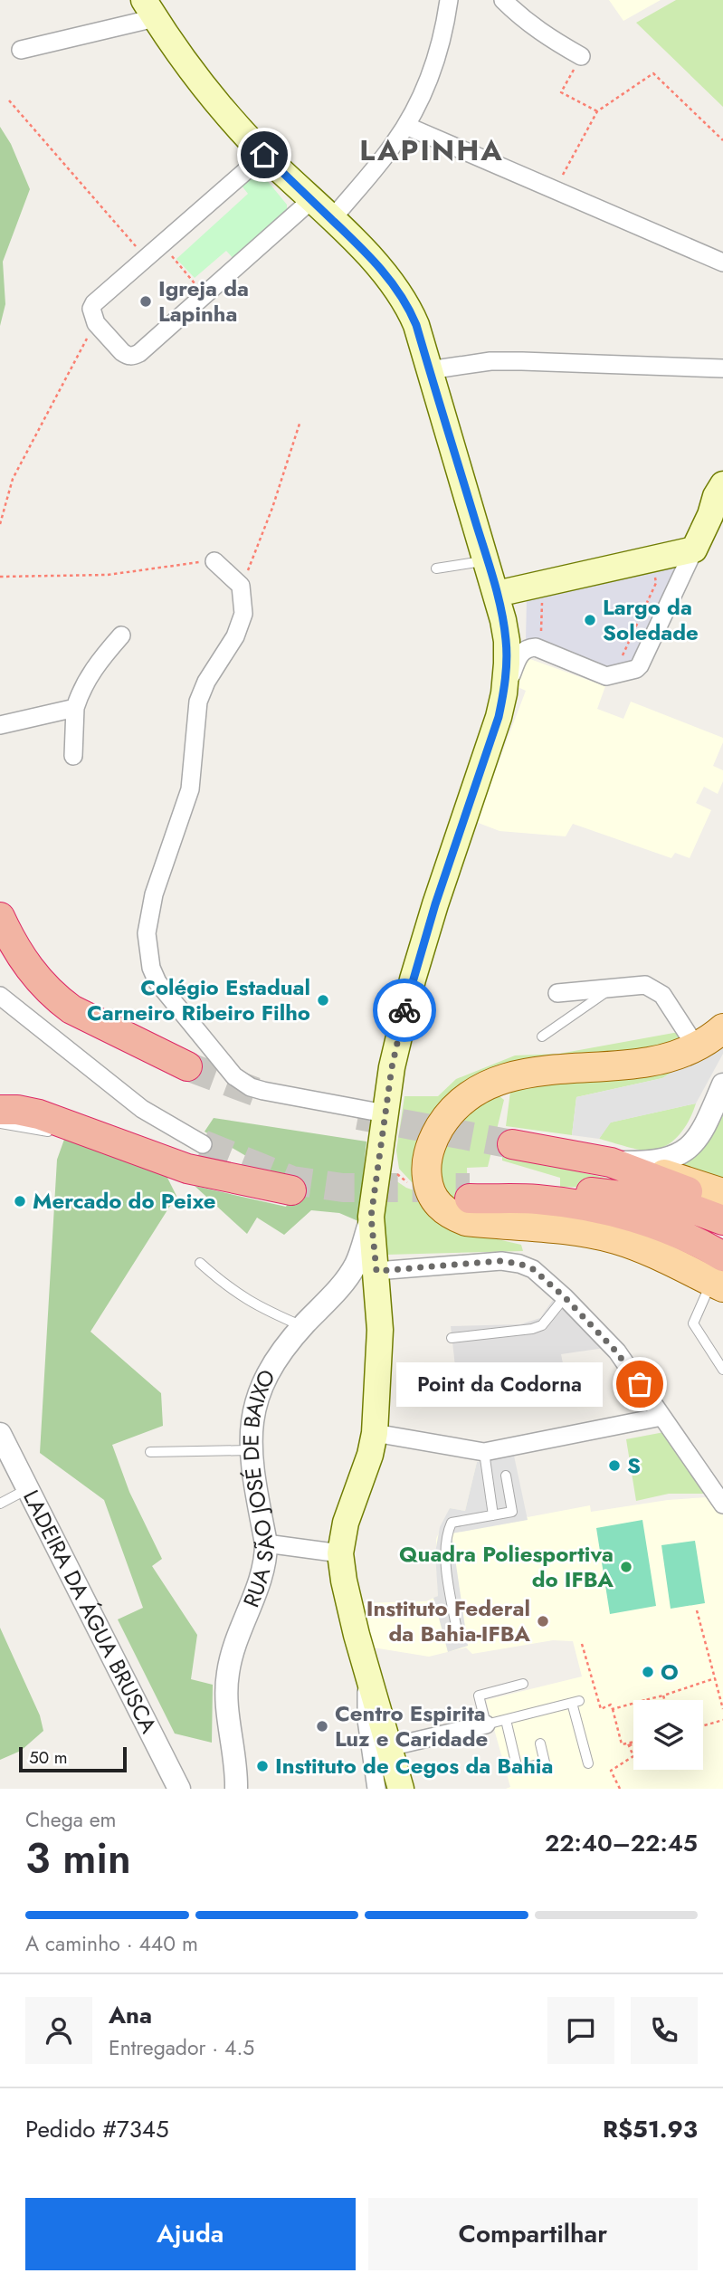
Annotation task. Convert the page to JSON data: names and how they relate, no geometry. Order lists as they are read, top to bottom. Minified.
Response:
{"streets":{"street":["RUA SÃO JOSÉ DE BAIXO","LADEIRA DA ÁGUA BRUSCA"]},"districts":["LAPINHA"],"places":["Igreja da Lapinha","Largo da Soledade","Colégio Estadual Carneiro Ribeiro Filho","Mercado do Peixe","Point da Codorna","S","Quadra Poliesportiva do IFBA","Instituto Federal da Bahia-IFBA","O","Centro Espirita Luz e Caridade","Instituto de Cegos da Bahia"],"scale_bar":"50 m","page":{"bubble":"Point da Codorna","scale":"50 m","heading":["3 min","Chega em","22:40–22:45"],"panel":["Ana","Entregador · 4.5","Pedido #7345","R$51.93"],"bar":"A caminho · 440 m","buttons":["Ajuda","Compartilhar"]}}
